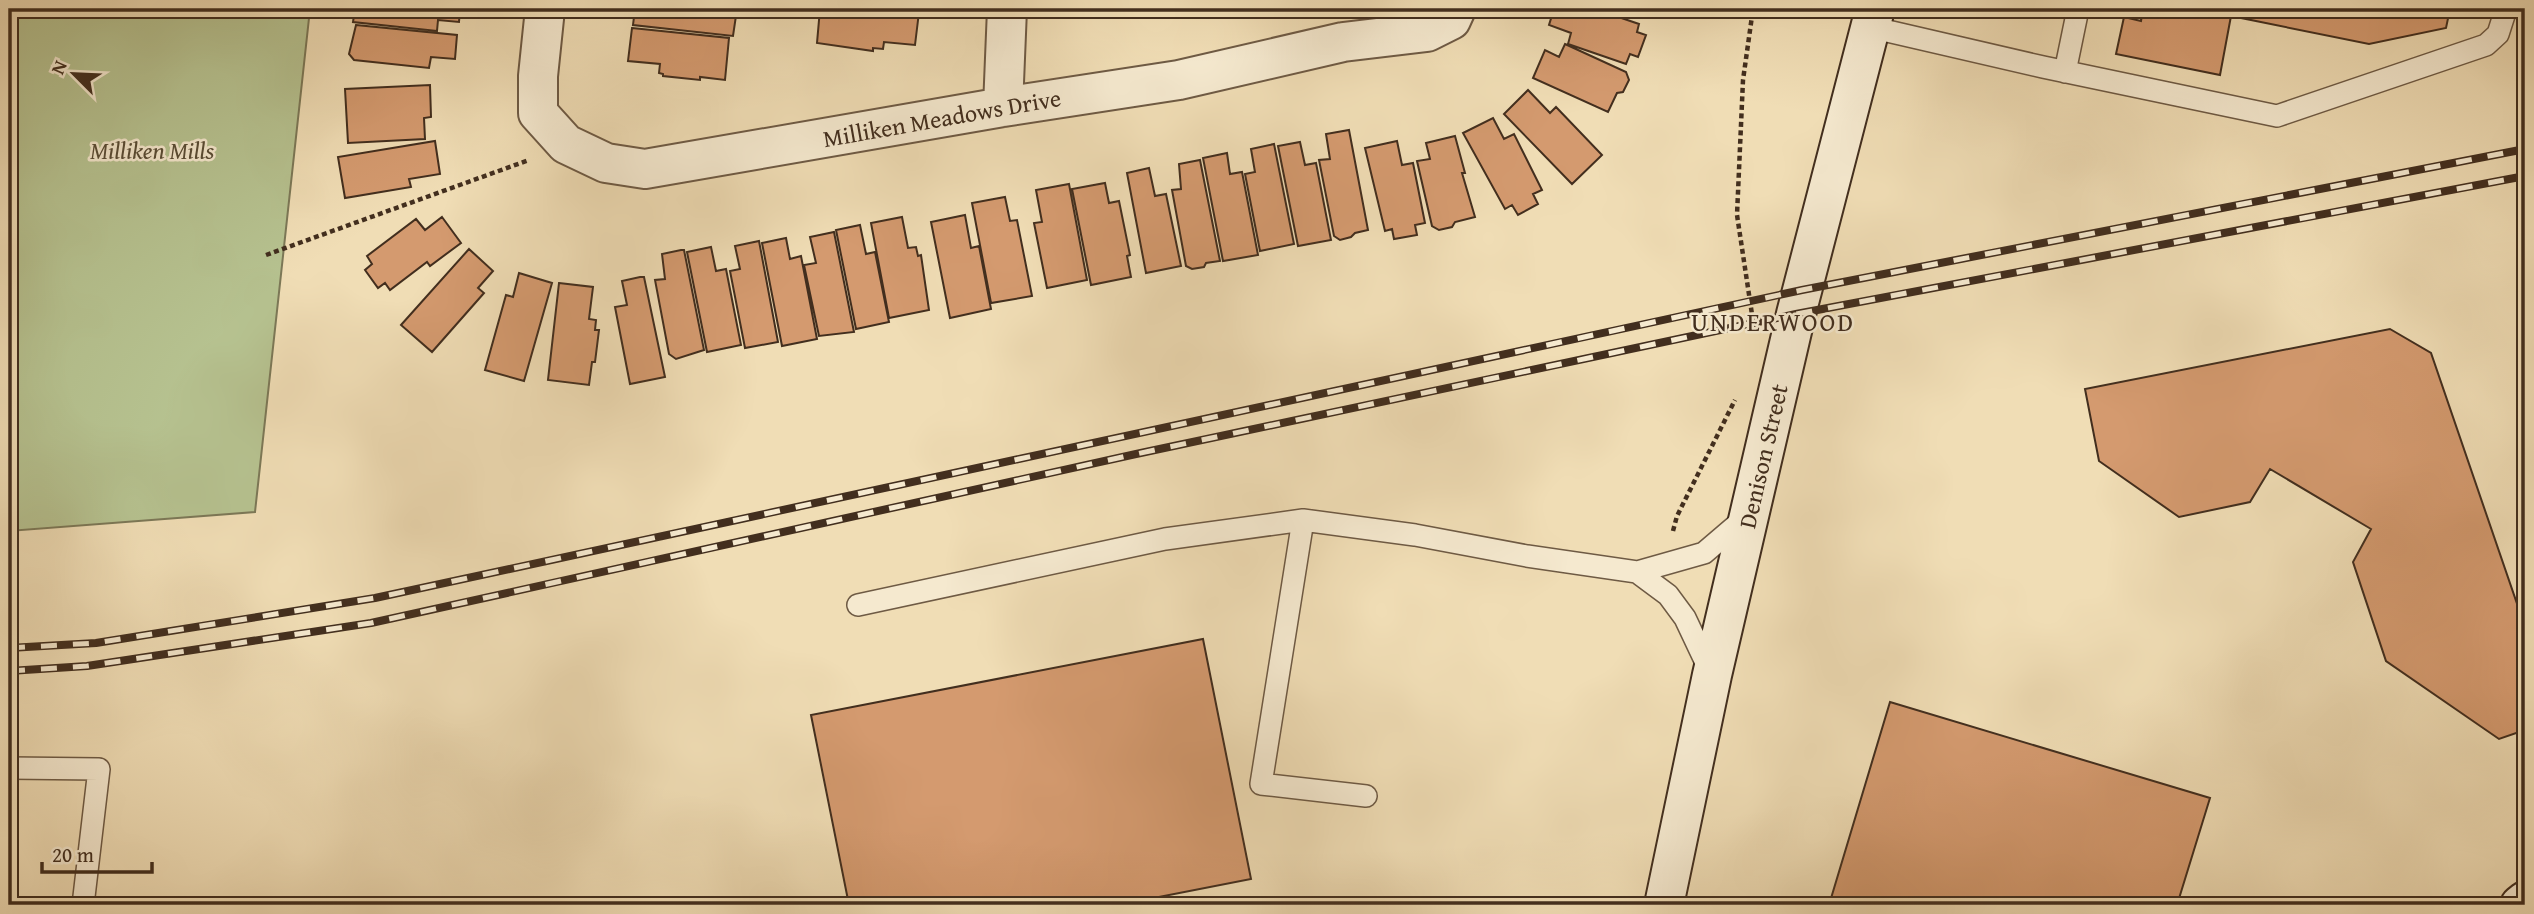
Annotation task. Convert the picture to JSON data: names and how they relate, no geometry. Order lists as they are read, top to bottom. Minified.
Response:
{"streets":{"street":["Milliken Meadows Drive","Denison Street"]},"districts":["UNDERWOOD"],"parks":["Milliken Mills"],"scale_bar":"20 m","north":"top left"}
